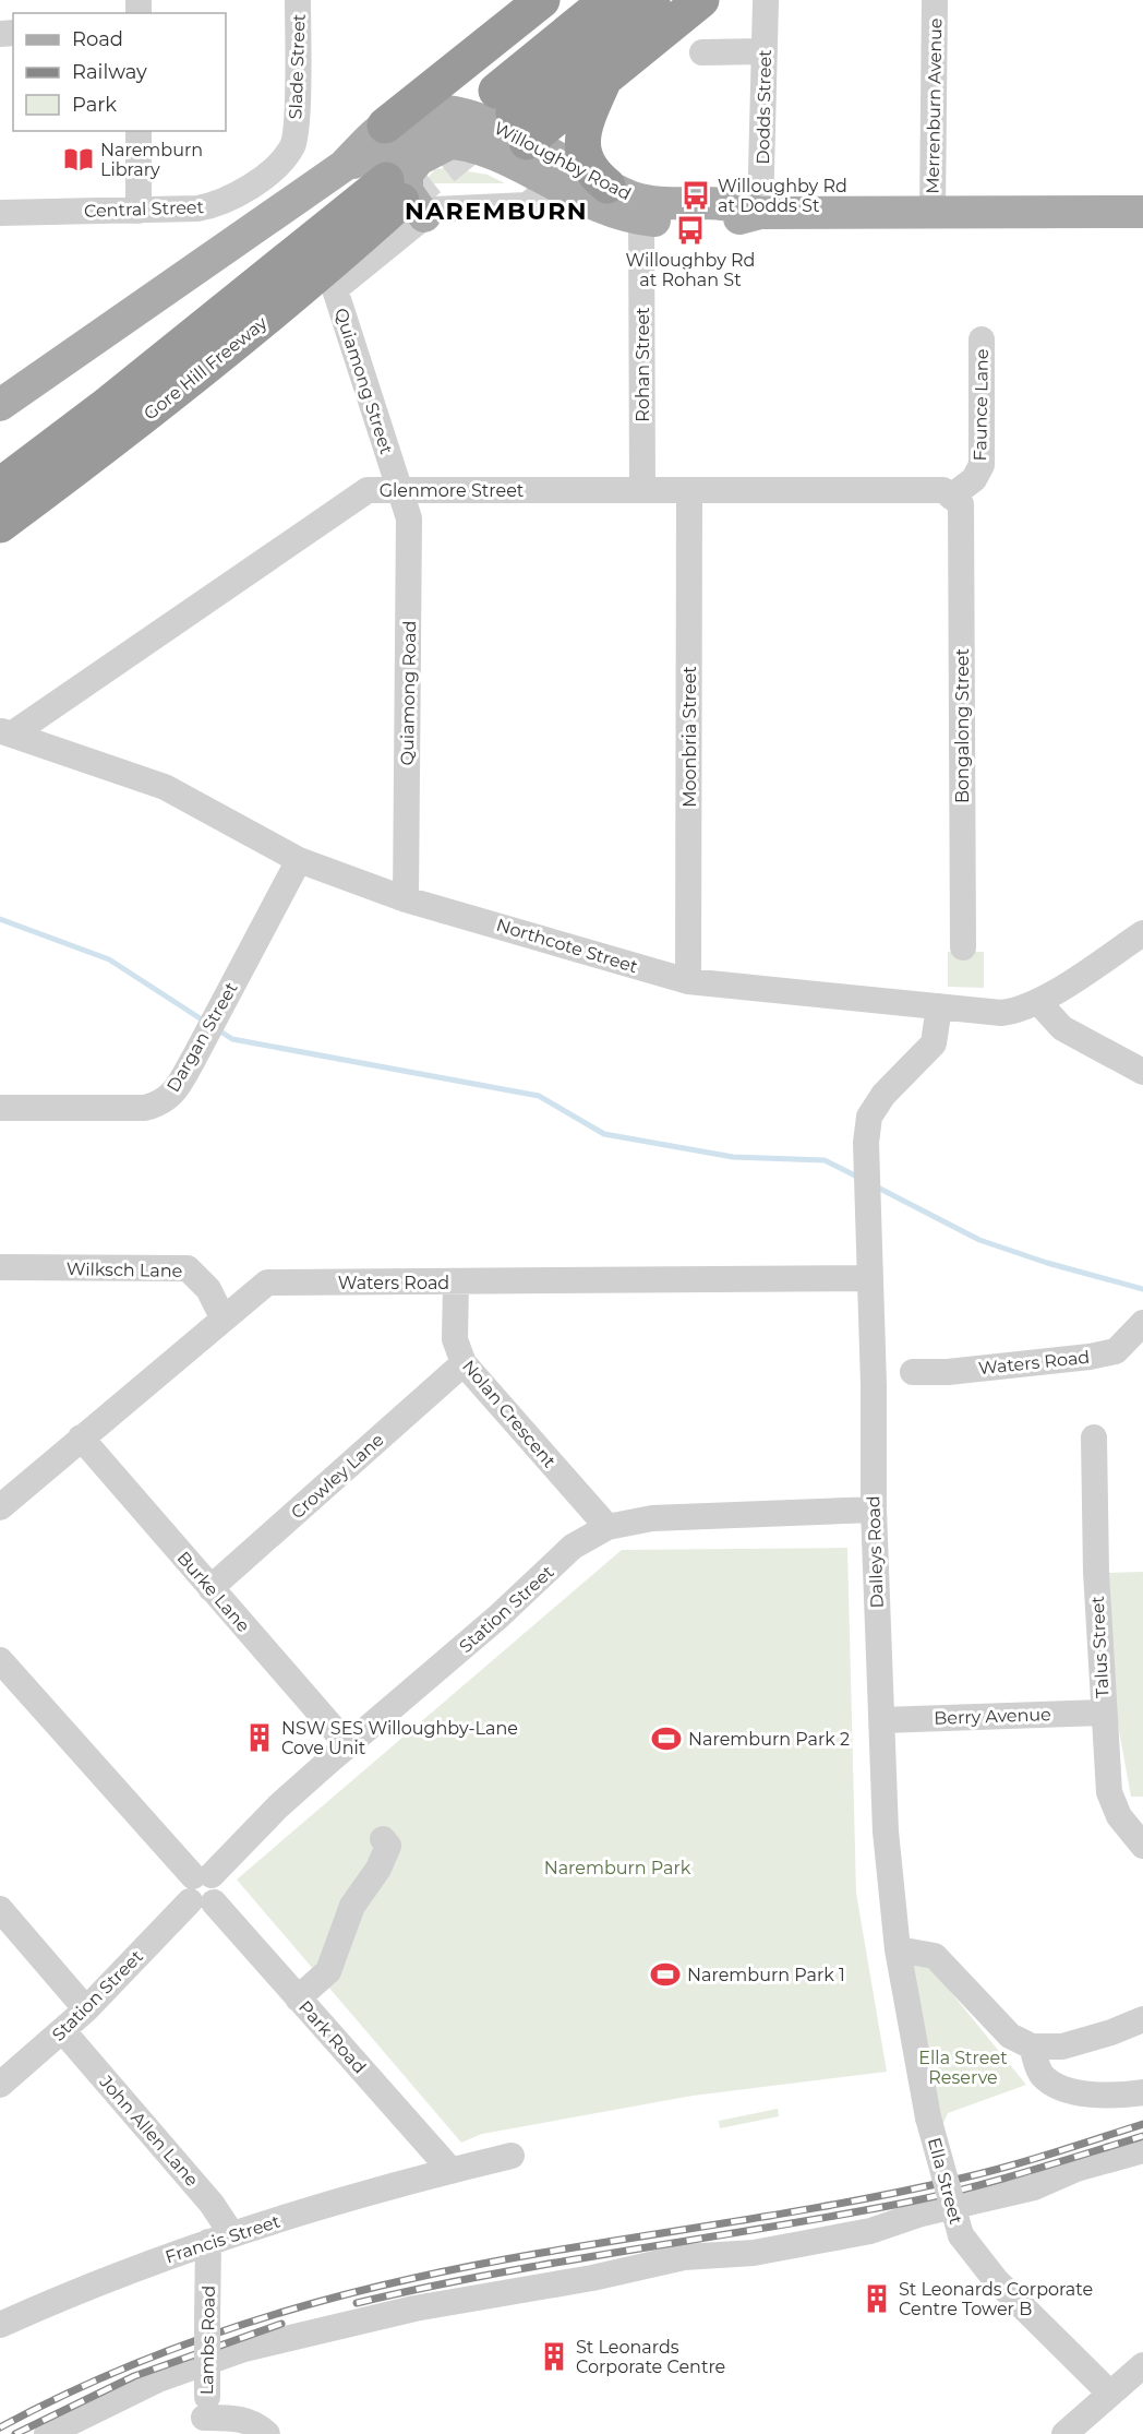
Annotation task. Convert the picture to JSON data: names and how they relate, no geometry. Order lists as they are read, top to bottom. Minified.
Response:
{"streets":{"highway":["Gore Hill Freeway"],"main road":["Willoughby Road"],"street":["Slade Street","Merrenburn Avenue","Dodds Street","Central Street","Rohan Street","Quiamong Street","Faunce Lane","Glenmore Street","Quiamong Road","Bongalong Street","Moonbria Street","Northcote Street","Dargan Street","Wilksch Lane","Waters Road","Nolan Crescent","Crowley Lane","Dalleys Road","Burke Lane","Station Street","Talus Street","Berry Avenue","Park Road","John Allen Lane","Ella Street","Francis Street","Lambs Road"]},"crossings":[["Slade Street","Central Street"],["Merrenburn Avenue","Willoughby Road"],["Dodds Street","Willoughby Road"],["Willoughby Road","Rohan Street"],["Willoughby Road","Quiamong Street"],["Rohan Street","Glenmore Street"],["Gore Hill Freeway","Quiamong Street"],["Quiamong Street","Glenmore Street"],["Quiamong Street","Quiamong Road"],["Faunce Lane","Glenmore Street"],["Faunce Lane","Bongalong Street"],["Glenmore Street","Quiamong Road"],["Glenmore Street","Bongalong Street"],["Glenmore Street","Moonbria Street"],["Glenmore Street","Northcote Street"],["Quiamong Road","Northcote Street"],["Moonbria Street","Northcote Street"],["Northcote Street","Dargan Street"],["Northcote Street","Dalleys Road"],["Wilksch Lane","Waters Road"],["Waters Road","Nolan Crescent"],["Waters Road","Dalleys Road"],["Waters Road","Burke Lane"],["Nolan Crescent","Crowley Lane"],["Nolan Crescent","Station Street"],["Crowley Lane","Burke Lane"],["Dalleys Road","Station Street"],["Dalleys Road","Berry Avenue"],["Dalleys Road","Ella Street"],["Burke Lane","Station Street"],["Station Street","Park Road"],["Station Street","John Allen Lane"],["Talus Street","Berry Avenue"],["Park Road","Francis Street"],["John Allen Lane","Francis Street"],["John Allen Lane","Lambs Road"],["Francis Street","Lambs Road"]],"districts":["NAREMBURN"],"parks":["Naremburn Park","Ella Street Reserve"],"places":{"library":["Naremburn Library"],"bus stop":["Willoughby Rd at Dodds St","Willoughby Rd at Rohan St"],"building":["NSW SES Willoughby-Lane Cove Unit","St Leonards Corporate Centre Tower B","St Leonards Corporate Centre"],"sports":["Naremburn Park 2","Naremburn Park 1"]},"legend":["Road","Railway","Park"]}
